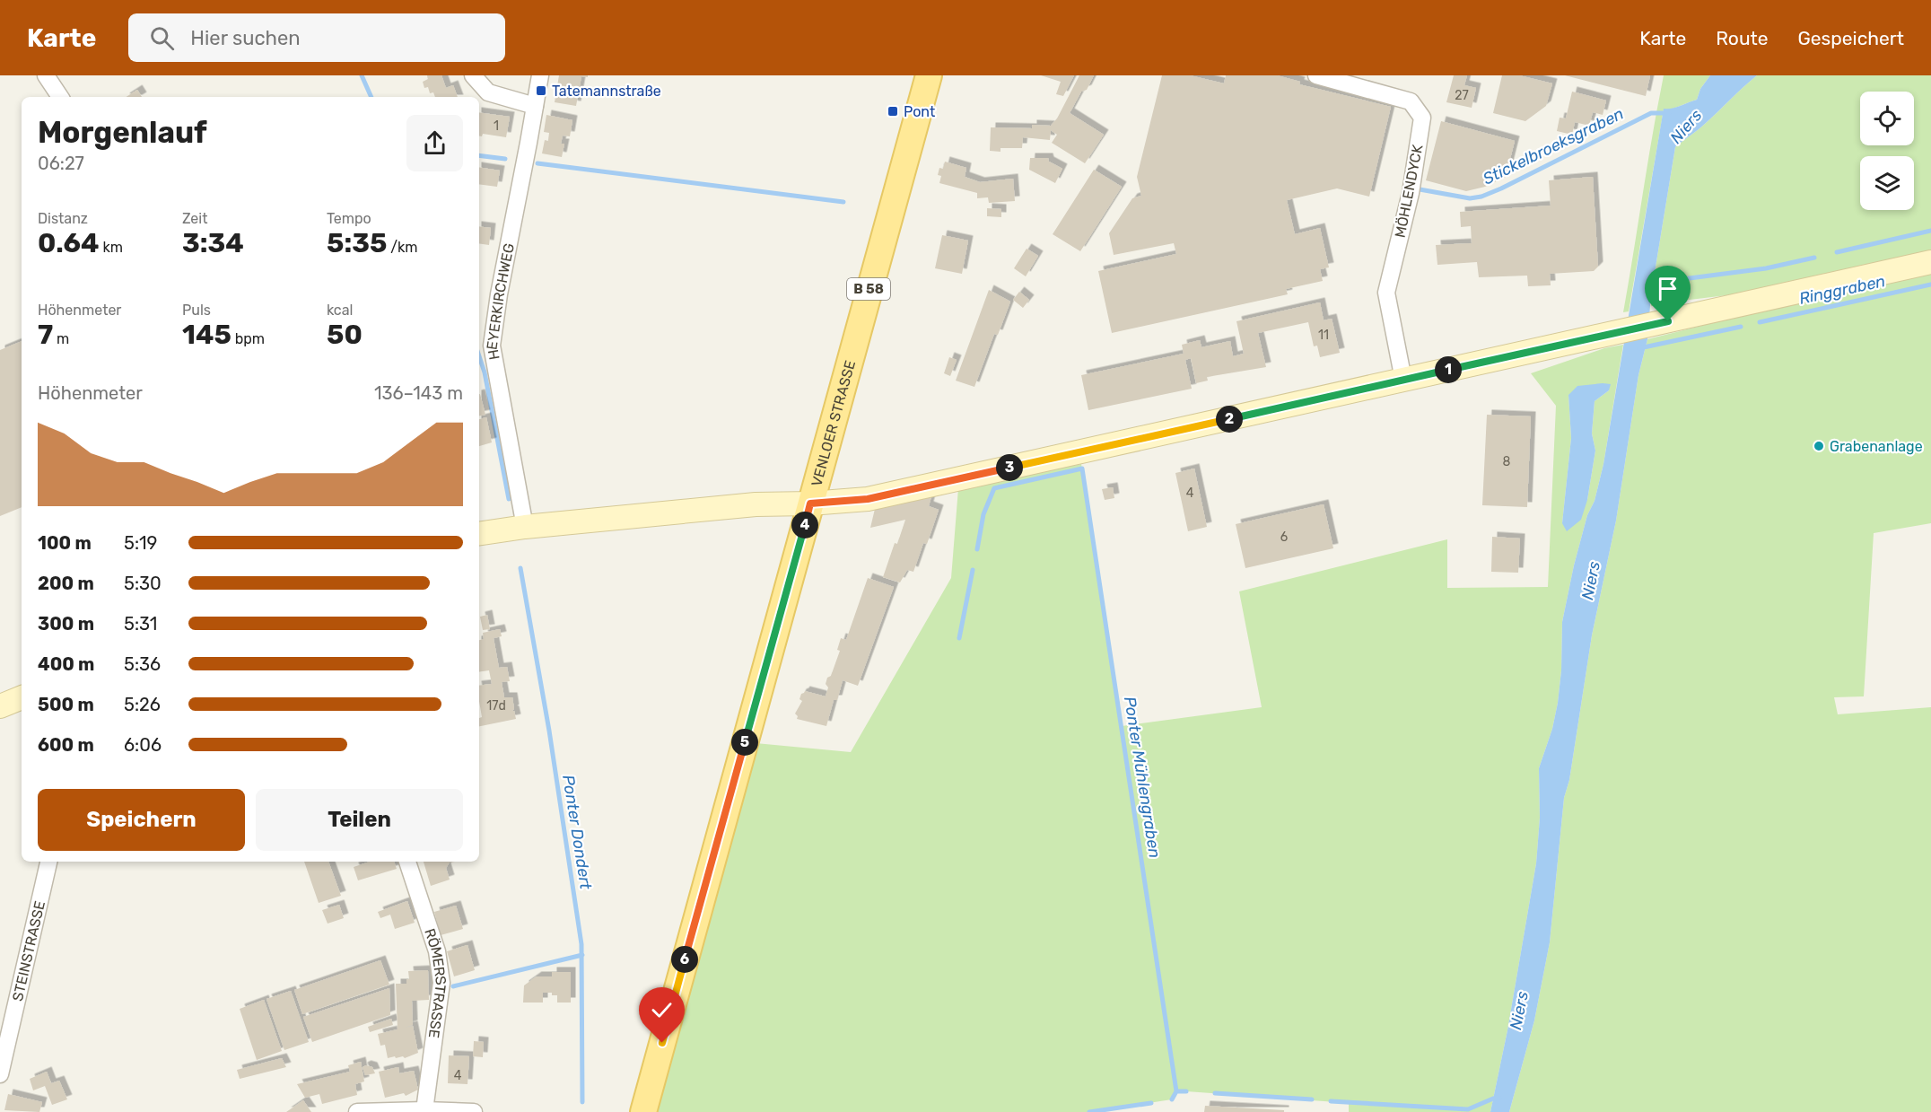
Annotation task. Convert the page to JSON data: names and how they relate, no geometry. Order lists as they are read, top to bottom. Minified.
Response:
{"streets":{"main road":["B 58","VENLOER STRASSE"],"street":["MÖHLENDYCK","HEYERKIRCHWEG","STEINSTRASSE","RÖMERSTRASSE"]},"water":["Niers","Stickelbroeksgraben","Ringgraben","Ponter Mühlengraben","Ponter Dondert"],"places":{"transit":["Tatemannstraße","Pont"],"other":["Grabenanlage"]},"house_numbers":["27","1","11","8","4","6","17d","4"],"page":{"header":"Karte","search":"Hier suchen","nav":["Karte","Route","Gespeichert"],"heading":["Morgenlauf","06:27"],"stats":[["Distanz","0.64 km"],["Zeit","3:34"],["Tempo","5:35 /km"],["Höhenmeter","7 m"],["Puls","145 bpm"],["kcal","50"]],"pins":["1","2","3","4","5","6"],"chart":["Höhenmeter","136–143 m"],"list":[{"name":"100 m","note":"5:19"},{"name":"200 m","note":"5:30"},{"name":"300 m","note":"5:31"},{"name":"400 m","note":"5:36"},{"name":"500 m","note":"5:26"},{"name":"600 m","note":"6:06"}],"buttons":["Speichern","Teilen"]}}
